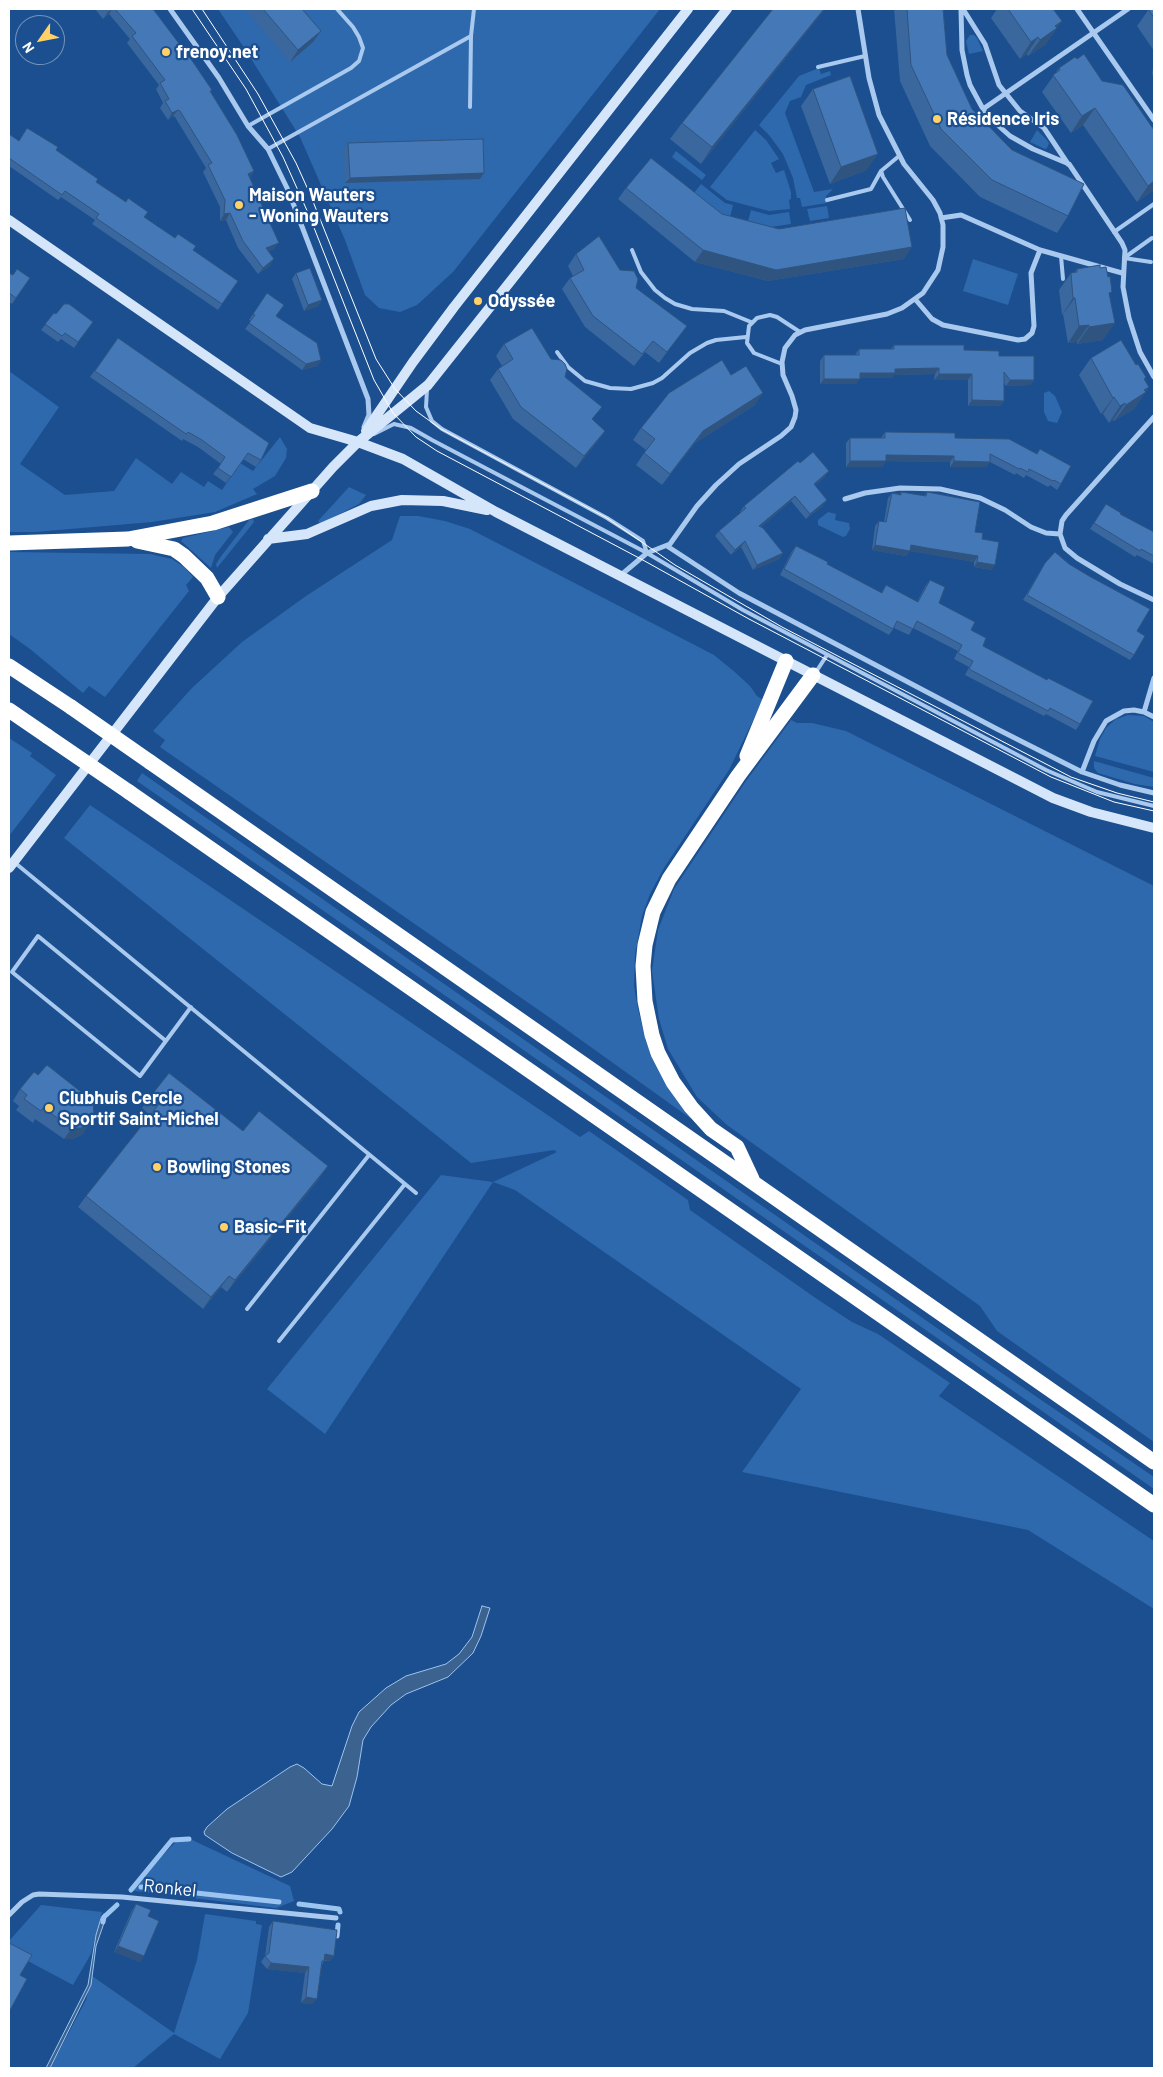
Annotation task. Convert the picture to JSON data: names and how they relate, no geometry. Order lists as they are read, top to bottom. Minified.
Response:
{"streets":{"street":["Ronkel"]},"places":["frenoy.net","Résidence Iris","Maison Wauters - Woning Wauters","Odyssée","Clubhuis Cercle Sportif Saint-Michel","Bowling Stones","Basic-Fit"],"north":"bottom left"}
